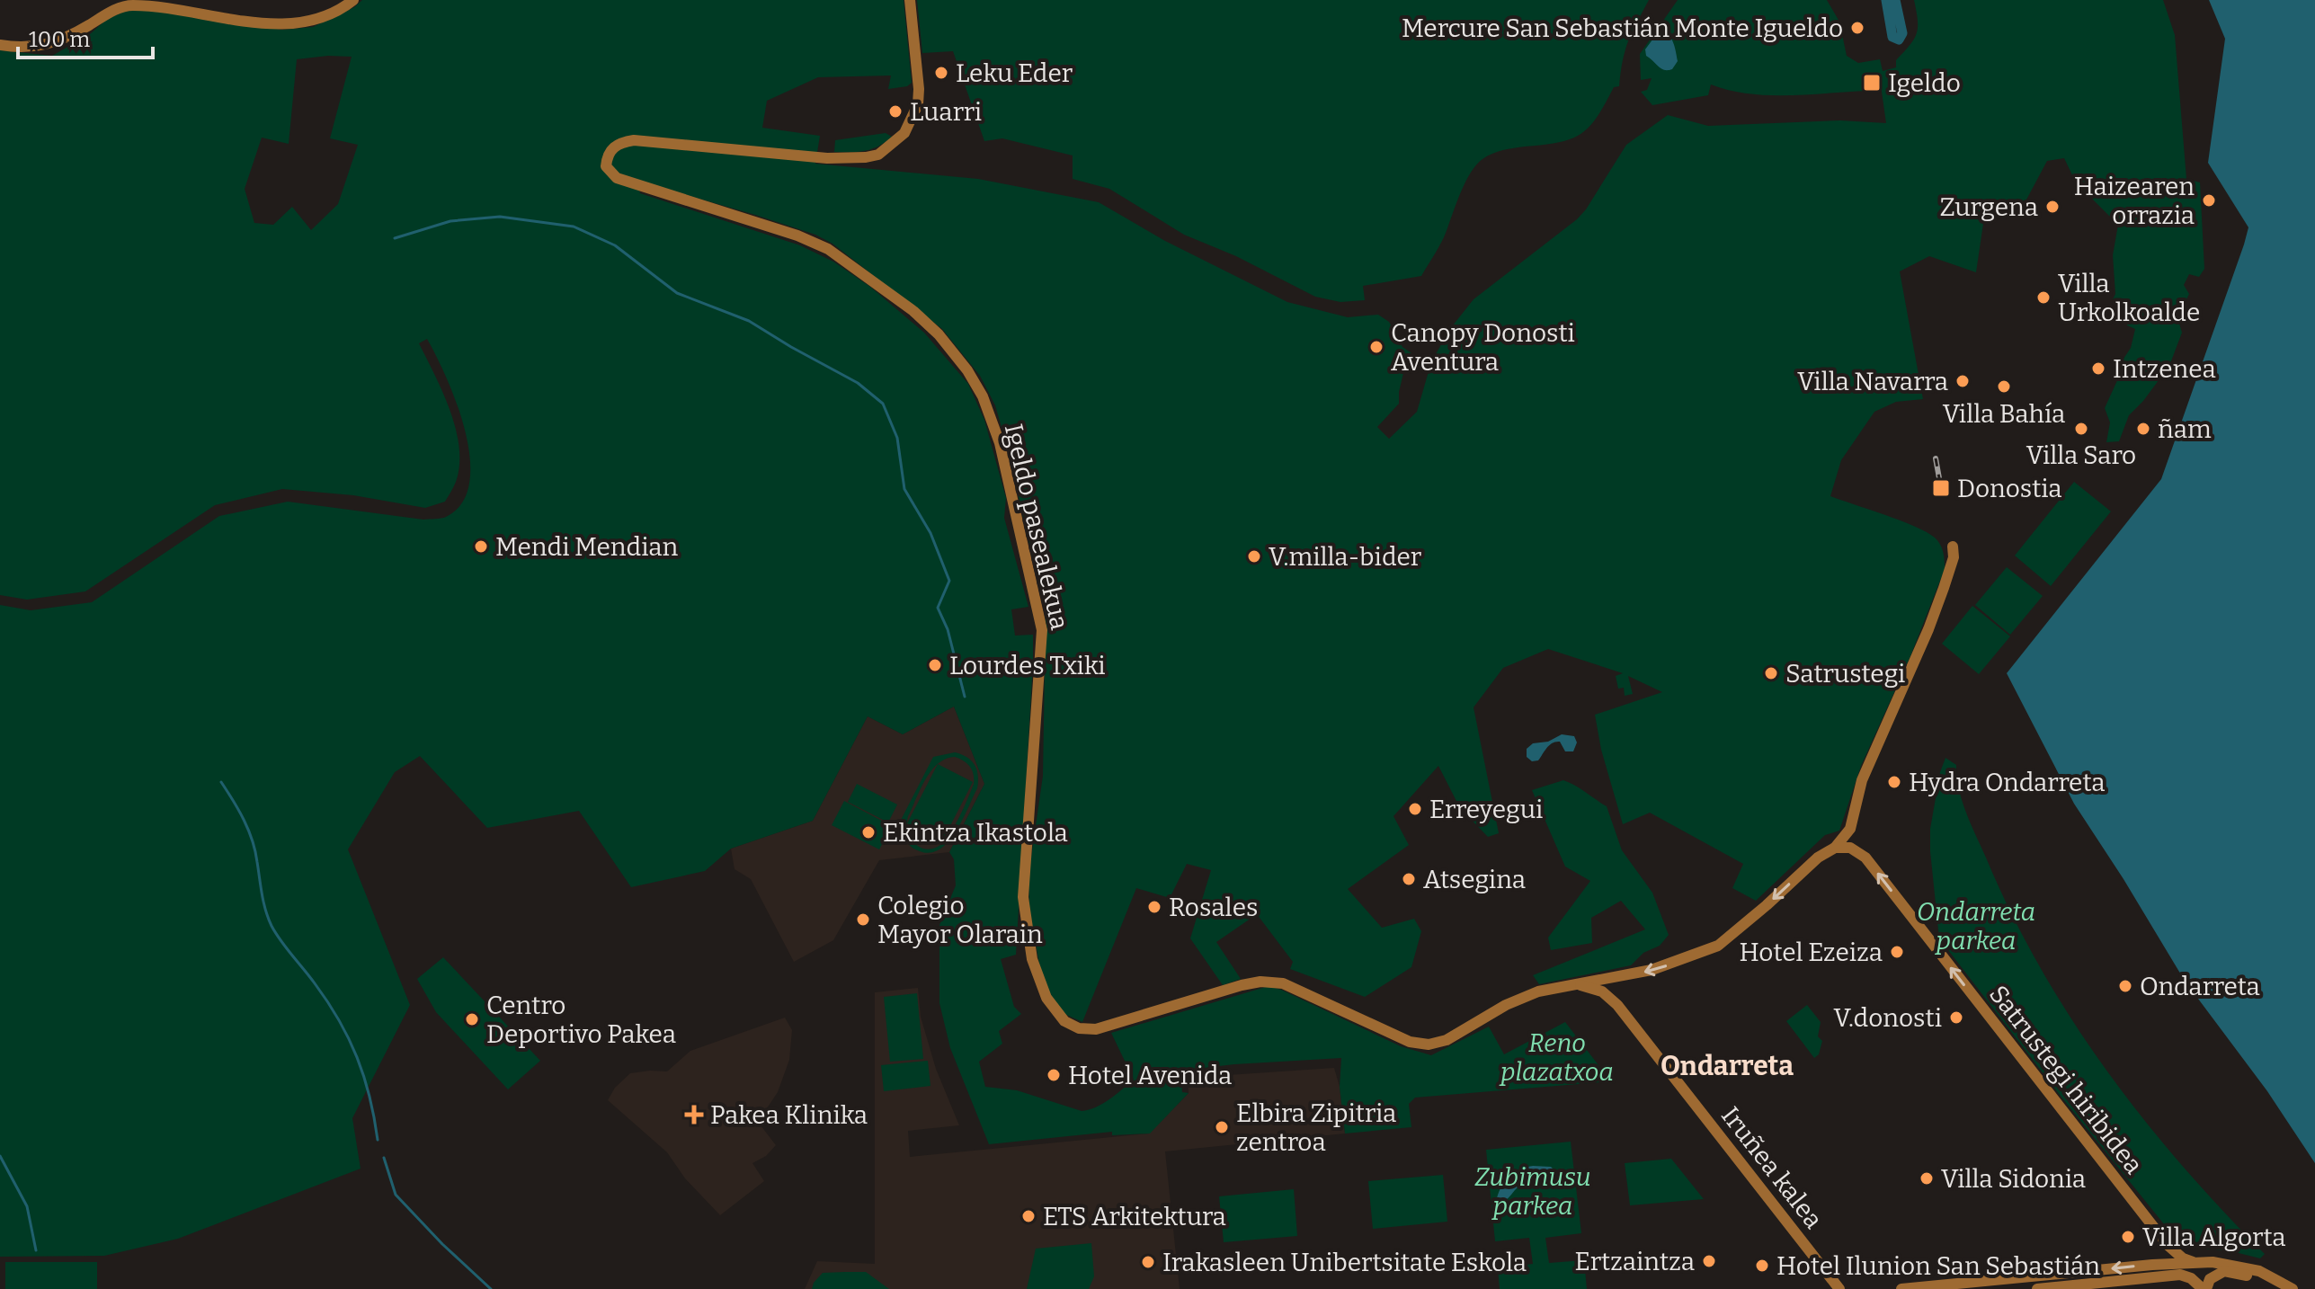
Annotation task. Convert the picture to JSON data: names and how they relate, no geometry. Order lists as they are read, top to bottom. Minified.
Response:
{"streets":{"street":["Igeldo pasealekua","Satrustegi hiribidea","Iruñea kalea"]},"crossings":[["Igeldo pasealekua","Iruñea kalea"]],"one_way":["Satrustegi hiribidea"],"districts":["Ondarreta"],"parks":["Ondarreta parkea","Reno plazatxoa","Zubimusu parkea"],"places":{"other":["Mercure San Sebastián Monte Igueldo","Leku Eder","Luarri","Haizearen orrazia","Zurgena","Villa Urkolkoalde","Canopy Donosti Aventura","Intzenea","Villa Navarra","Villa Bahía","Villa Saro","ñam","Mendi Mendian","V.milla-bider","Lourdes Txiki","Satrustegi","Hydra Ondarreta","Erreyegui","Ekintza Ikastola","Atsegina","Rosales","Colegio Mayor Olarain","Hotel Ezeiza","Ondarreta","V.donosti","Centro Deportivo Pakea","Hotel Avenida","Elbira Zipitria zentroa","Villa Sidonia","ETS Arkitektura","Villa Algorta","Ertzaintza","Irakasleen Unibertsitate Eskola","Hotel Ilunion San Sebastián"],"transit":["Igeldo","Donostia"],"health":["Pakea Klinika"]},"scale_bar":"100 m"}
